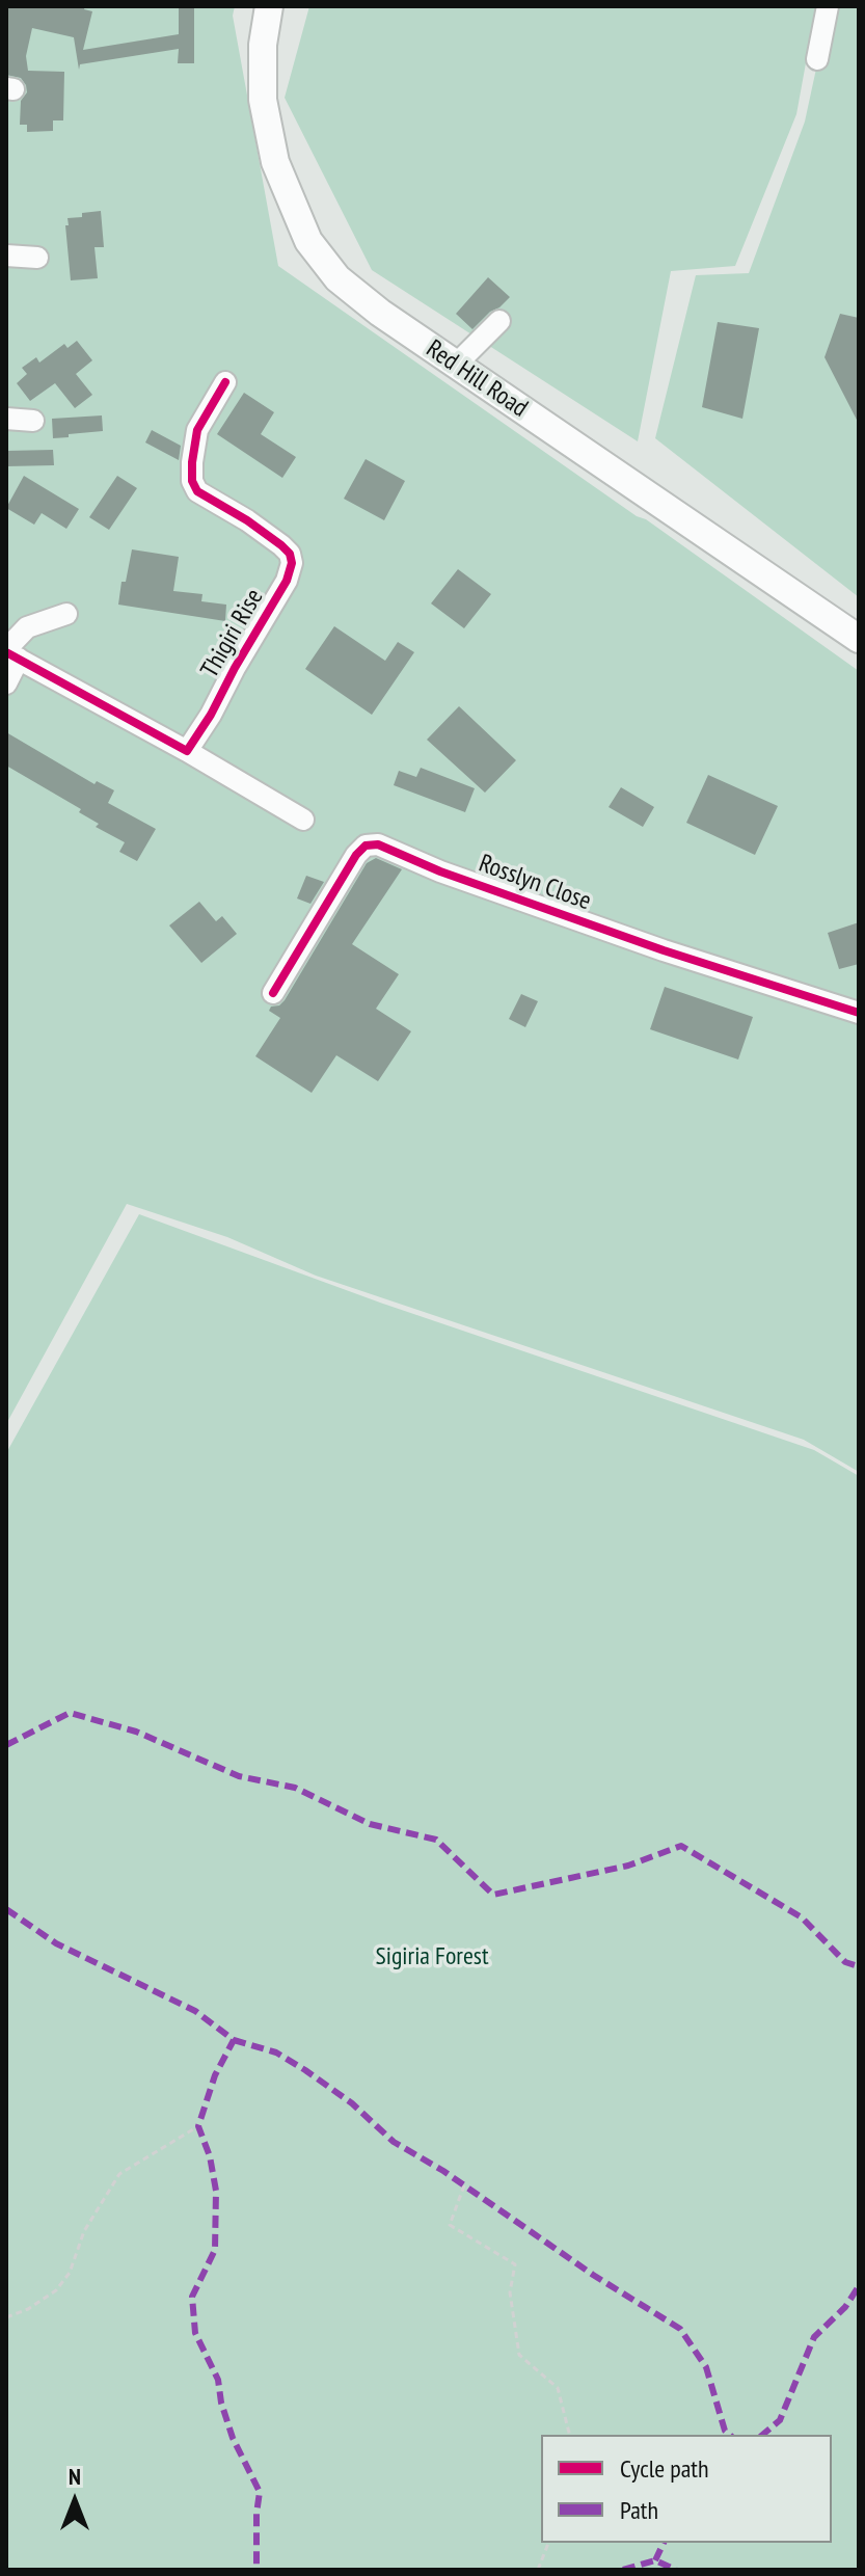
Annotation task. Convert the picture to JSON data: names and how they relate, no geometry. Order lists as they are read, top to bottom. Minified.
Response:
{"streets":{"main road":["Red Hill Road"],"street":["Thigiri Rise","Rosslyn Close"]},"parks":["Sigiria Forest"],"legend":["Cycle path","Path"],"north":"top"}
